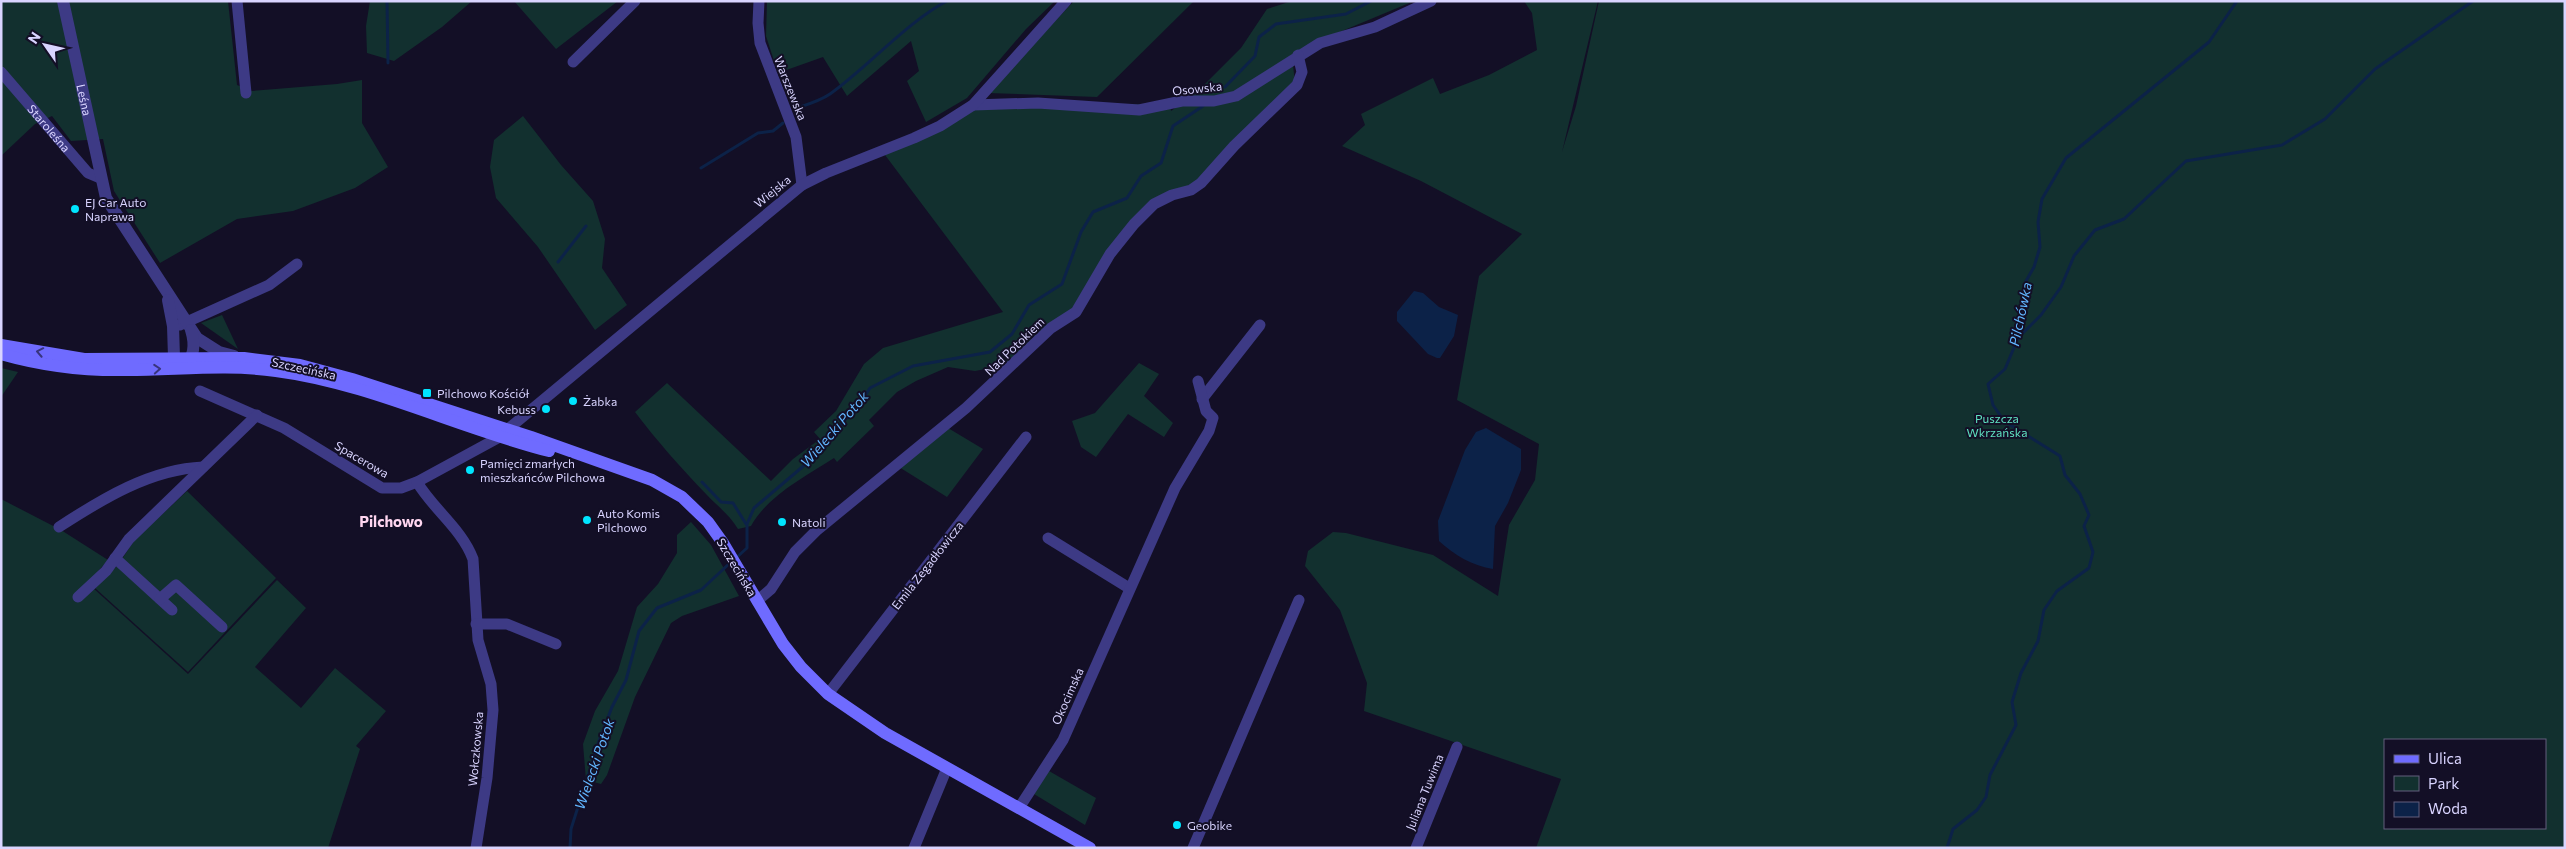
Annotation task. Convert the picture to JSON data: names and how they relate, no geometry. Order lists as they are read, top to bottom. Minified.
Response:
{"streets":{"main road":["Szczecińska"],"street":["Warszewska","Osowska","Leśna","Staroleśna","Wiejska","Nad Potokiem","Spacerowa","Emila Zegadłowicza","Okocimska","Wołczkowska","Juliana Tuwima"]},"crossings":[["Warszewska","Wiejska"],["Osowska","Wiejska"],["Osowska","Nad Potokiem"],["Leśna","Staroleśna"],["Wiejska","Szczecińska"],["Wiejska","Spacerowa"],["Nad Potokiem","Szczecińska"],["Szczecińska","Spacerowa"],["Szczecińska","Emila Zegadłowicza"],["Spacerowa","Wołczkowska"]],"districts":["Pilchowo"],"water":["Pilchówka","Wielecki Potok"],"parks":["Puszcza Wkrzańska"],"places":{"other":["EJ Car Auto Naprawa","Żabka","Kebuss","Pamięci zmarłych mieszkańców Pilchowa","Auto Komis Pilchowo","Natoli","Geobike"],"transit":["Pilchowo Kościół"]},"legend":["Ulica","Park","Woda"],"north":"top left"}
